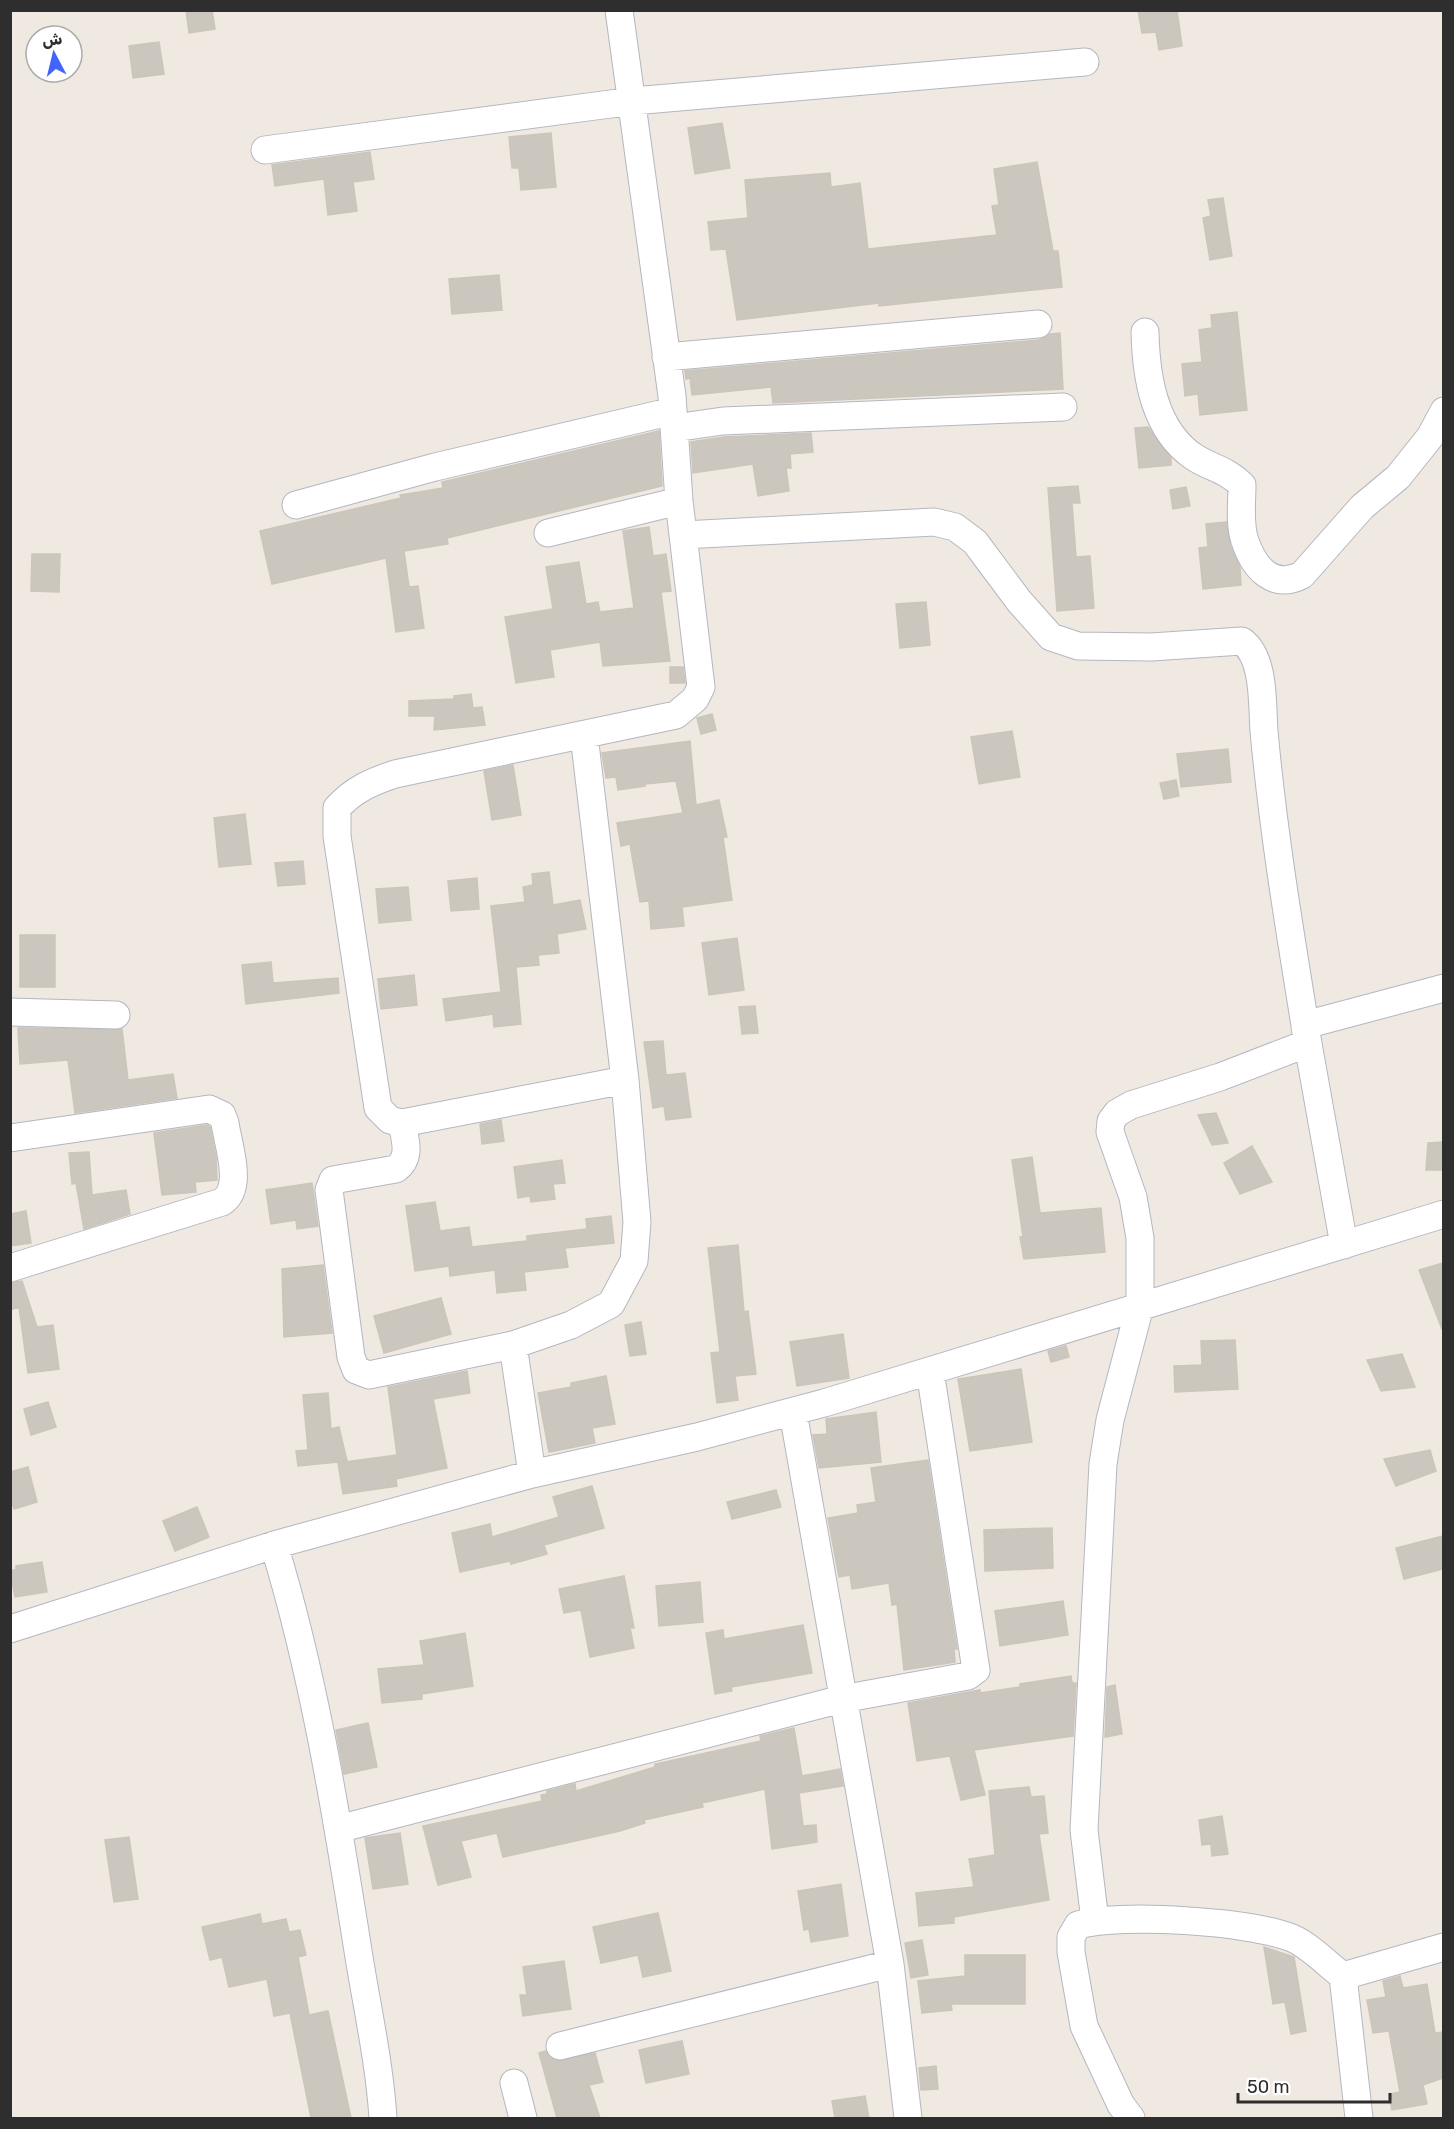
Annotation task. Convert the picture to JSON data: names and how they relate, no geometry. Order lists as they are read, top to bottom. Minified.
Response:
{"scale_bar":"50 m","north":"top"}
